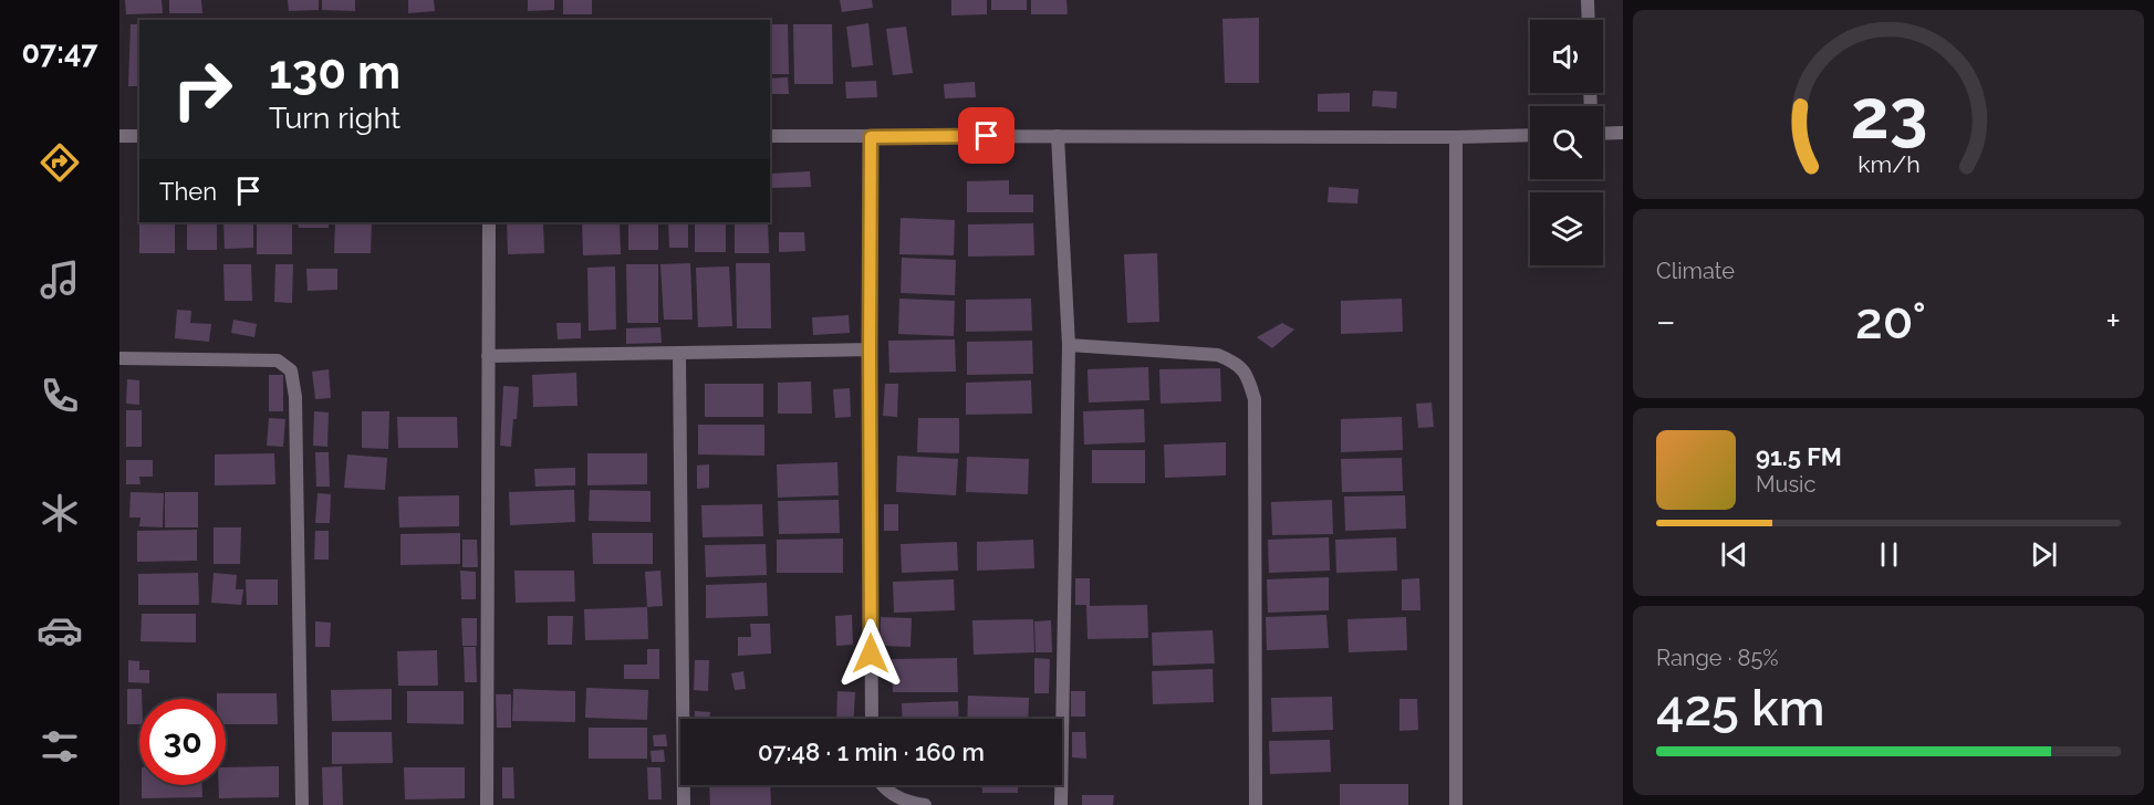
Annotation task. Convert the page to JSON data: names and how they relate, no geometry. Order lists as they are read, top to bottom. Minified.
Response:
{"page":{"tabs":"07:47","turn":["130 m","Turn right"],"then":"Then","tile":["Climate",["Range · 85%","425 km"]],"heat":["−","20°","+"],"song":["91.5 FM","Music"],"limit":"30","trip":"07:48 · 1 min · 160 m","gauge":["23","km/h"]}}
